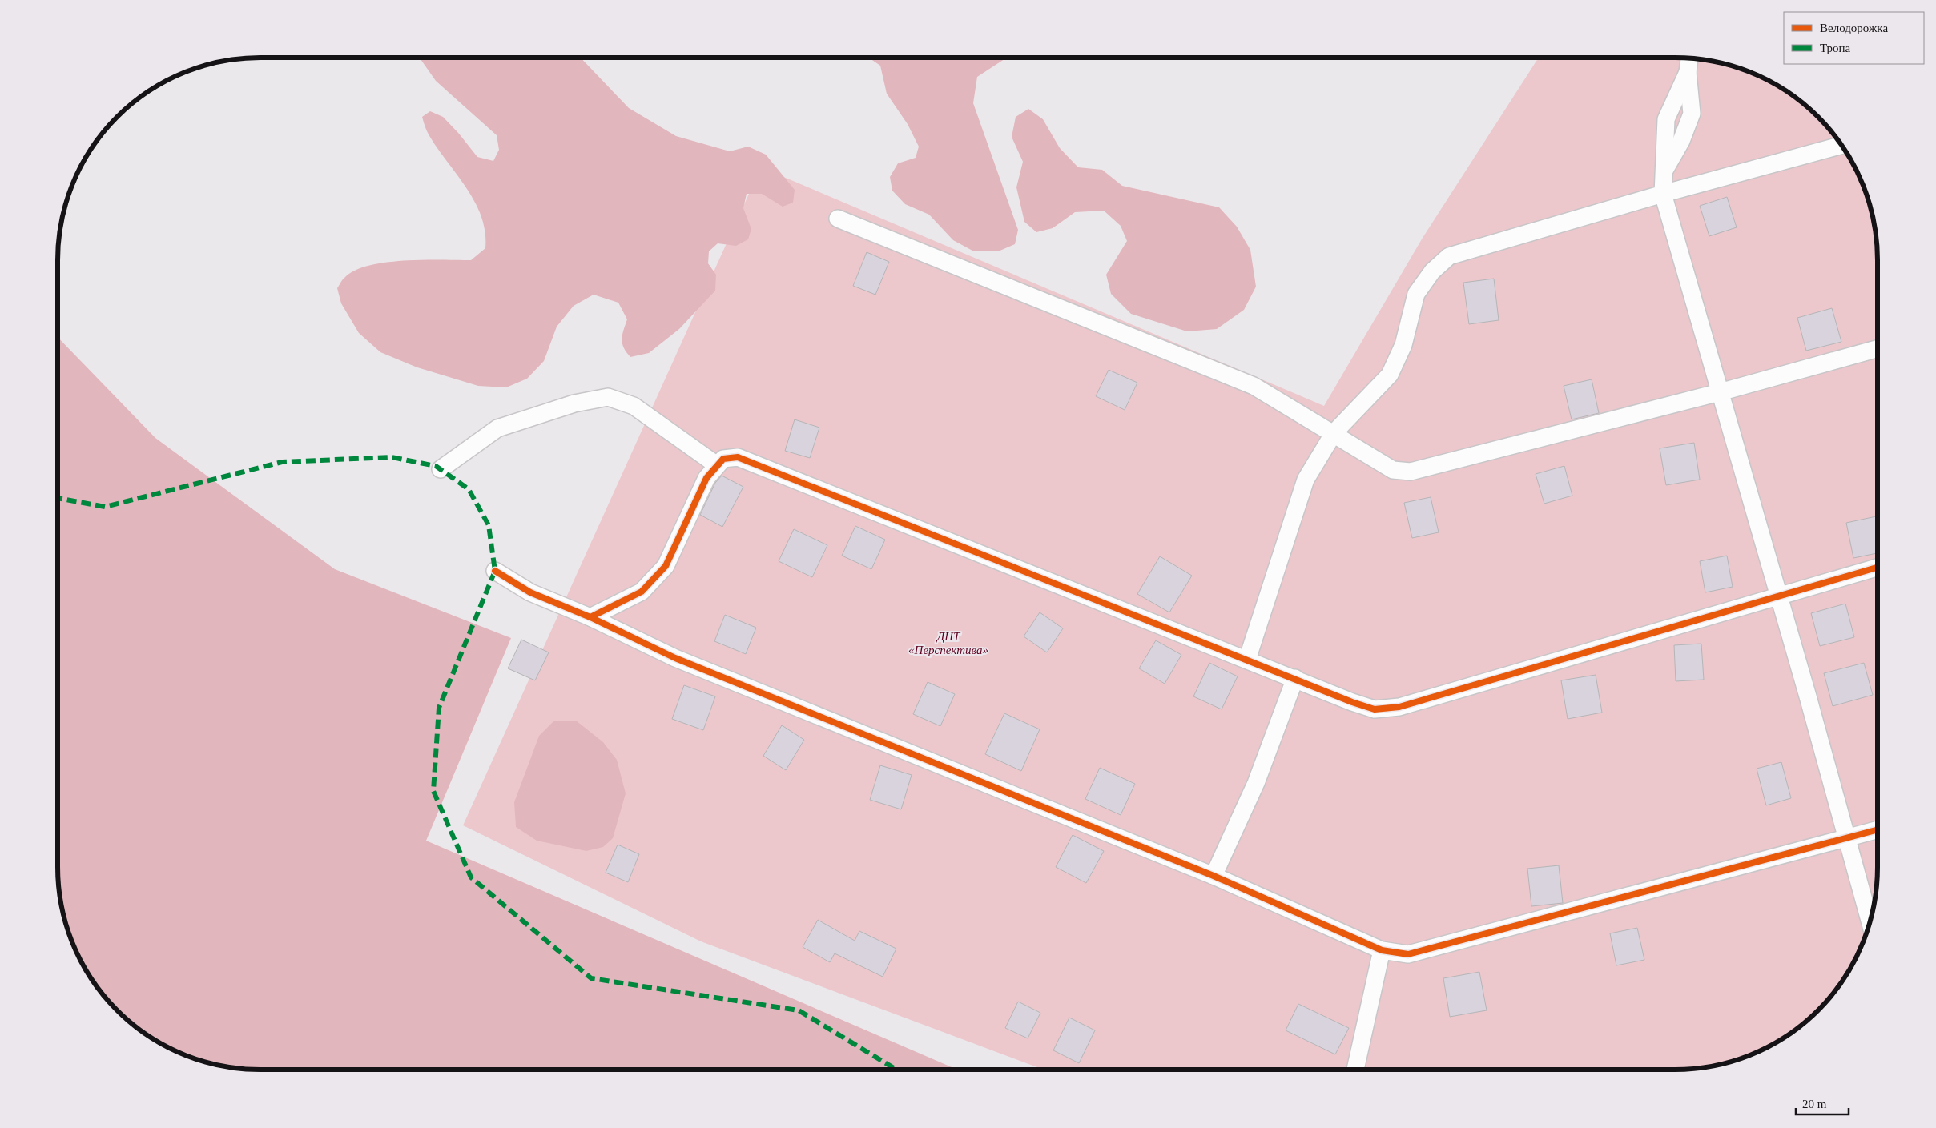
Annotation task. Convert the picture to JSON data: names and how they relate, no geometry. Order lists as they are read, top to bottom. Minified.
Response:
{"parks":["ДНТ «Перспектива»"],"legend":["Велодорожка","Тропа"],"scale_bar":"20 m"}
